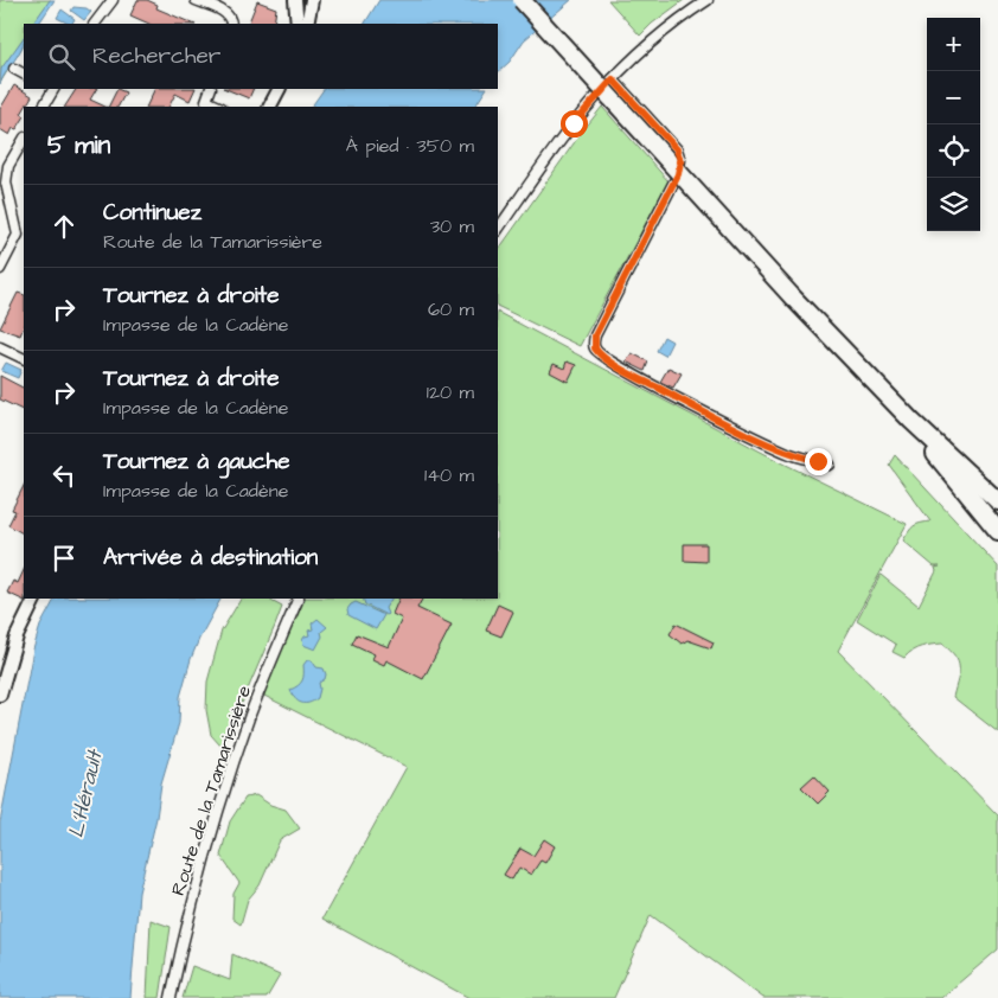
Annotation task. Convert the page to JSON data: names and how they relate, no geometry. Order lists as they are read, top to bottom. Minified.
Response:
{"streets":{"street":["Route de la Tamarissière"]},"water":["L'Hérault"],"page":{"map_buttons":["+","−"],"search":"Rechercher","heading":["5 min","À pied · 350 m"],"list":[["Continuez","Route de la Tamarissière","30 m"],["Tournez à droite","Impasse de la Cadène","60 m"],["Tournez à droite","Impasse de la Cadène","120 m"],["Tournez à gauche","Impasse de la Cadène","140 m"],"Arrivée à destination"]}}
